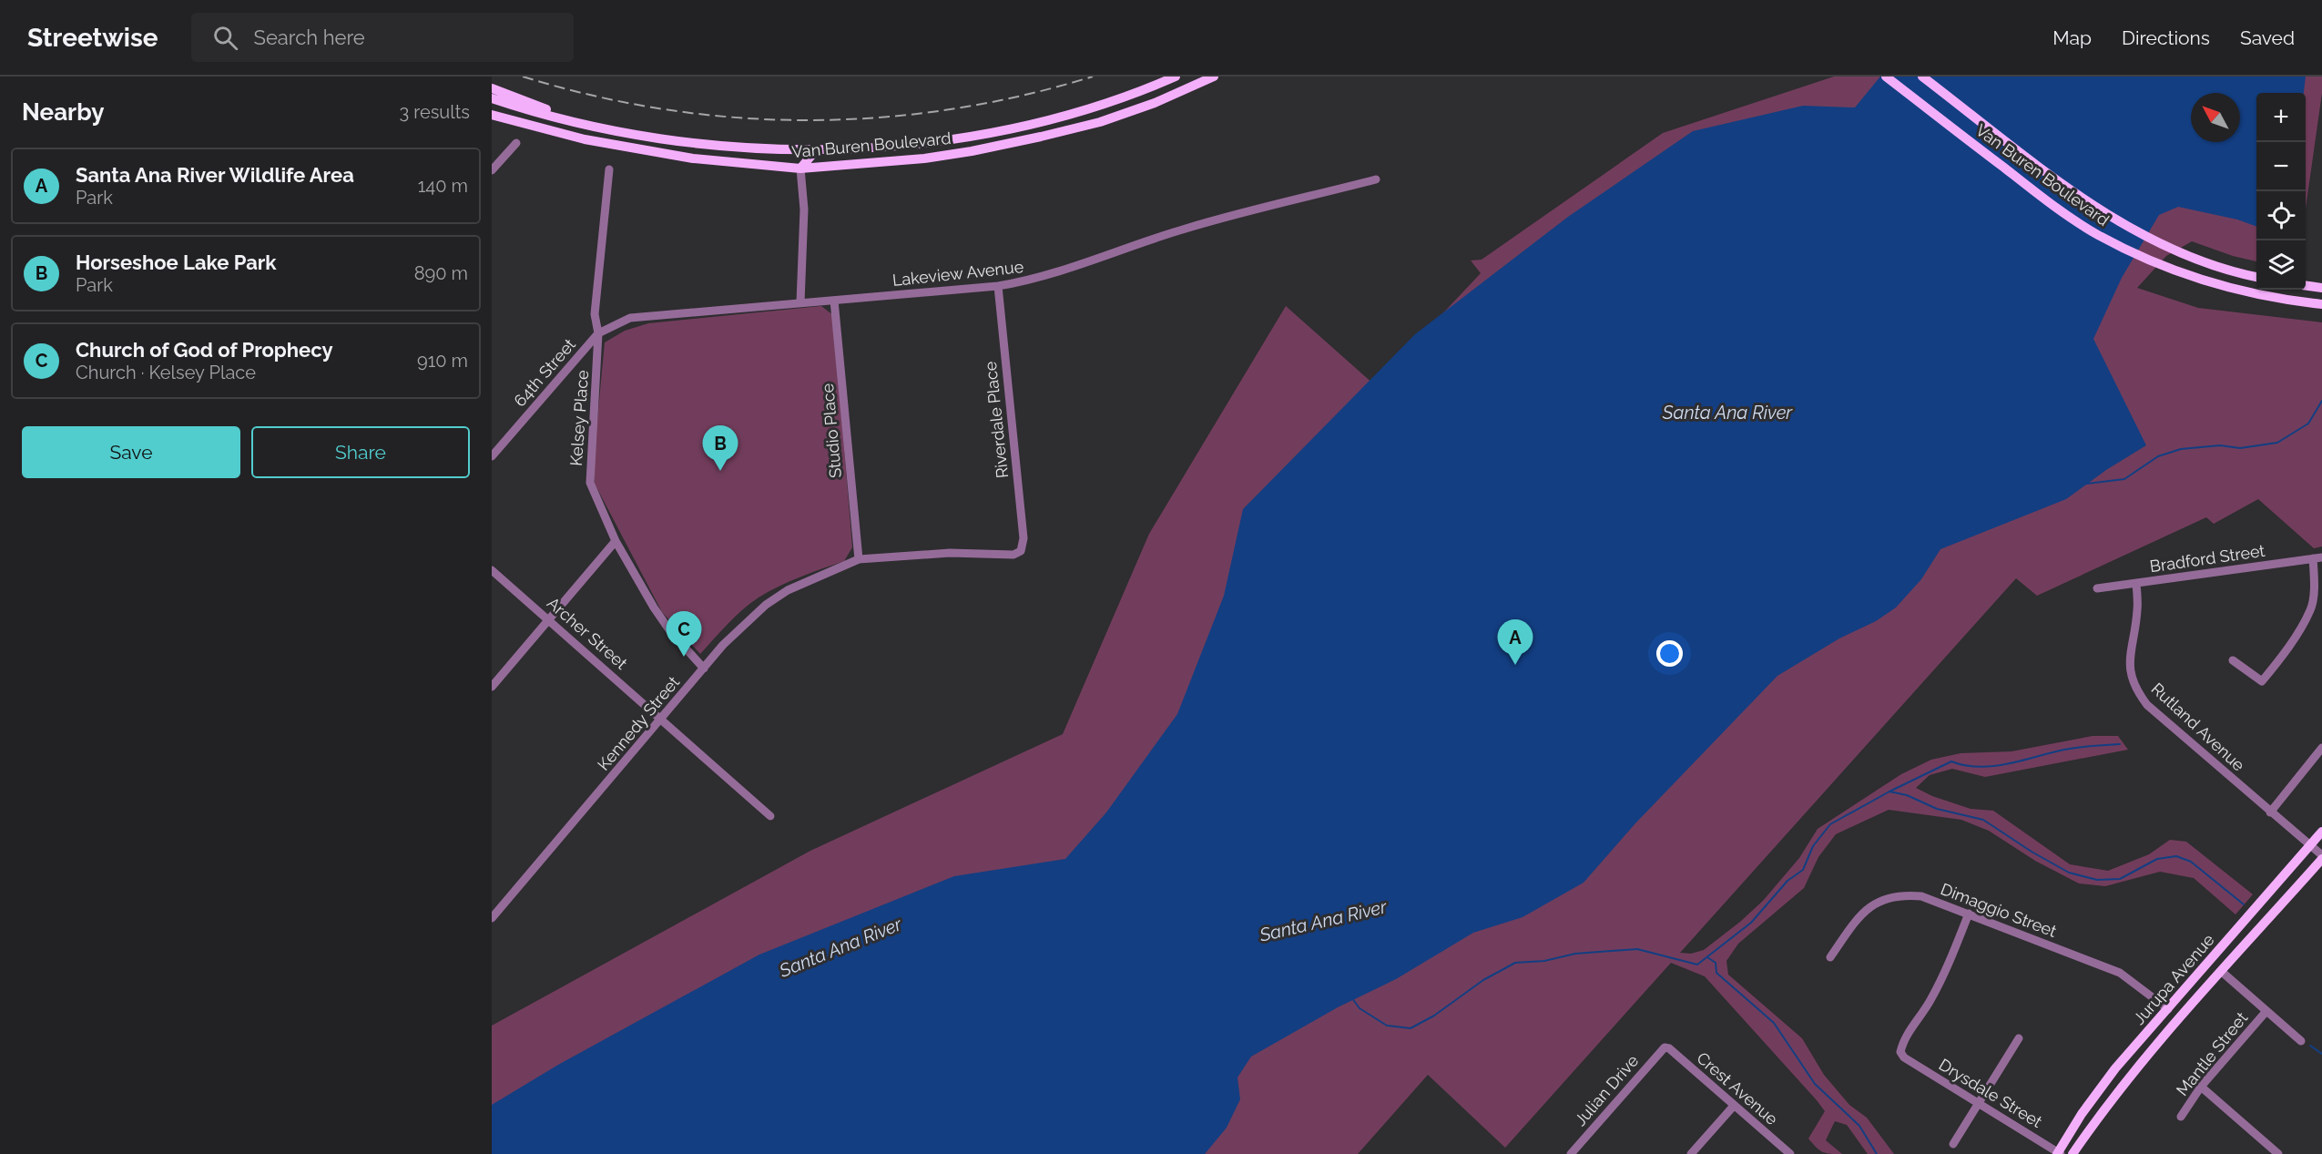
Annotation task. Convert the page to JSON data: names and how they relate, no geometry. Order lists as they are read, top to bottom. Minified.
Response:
{"streets":{"main road":["Van Buren Boulevard","Jurupa Avenue"],"street":["Lakeview Avenue","64th Street","Kelsey Place","Riverdale Place","Studio Place","Bradford Street","Archer Street","Kennedy Street","Rutland Avenue","Dimaggio Street","Mantle Street","Crest Avenue","Julian Drive","Drysdale Street"]},"crossings":[["Lakeview Avenue","64th Street"],["Lakeview Avenue","Kelsey Place"],["Lakeview Avenue","Riverdale Place"],["Lakeview Avenue","Studio Place"],["64th Street","Kelsey Place"],["Kelsey Place","Kennedy Street"],["Riverdale Place","Kennedy Street"],["Studio Place","Kennedy Street"],["Bradford Street","Rutland Avenue"],["Archer Street","Kennedy Street"],["Rutland Avenue","Jurupa Avenue"],["Dimaggio Street","Jurupa Avenue"],["Dimaggio Street","Drysdale Street"],["Jurupa Avenue","Drysdale Street"],["Crest Avenue","Julian Drive"]],"water":["Santa Ana River"],"north":"top left","page":{"header":"Streetwise","search":"Search here","nav":["Map","Directions","Saved"],"heading":["Nearby","3 results"],"map_buttons":["+","−"],"list":[{"mark":"A","name":"Santa Ana River Wildlife Area","note":"Park","value":"140 m"},{"mark":"B","name":"Horseshoe Lake Park","note":"Park","value":"890 m"},{"mark":"C","name":"Church of God of Prophecy","note":"Church · Kelsey Place","value":"910 m"}],"buttons":["Save","Share"],"pins":["B","C","A"]}}
